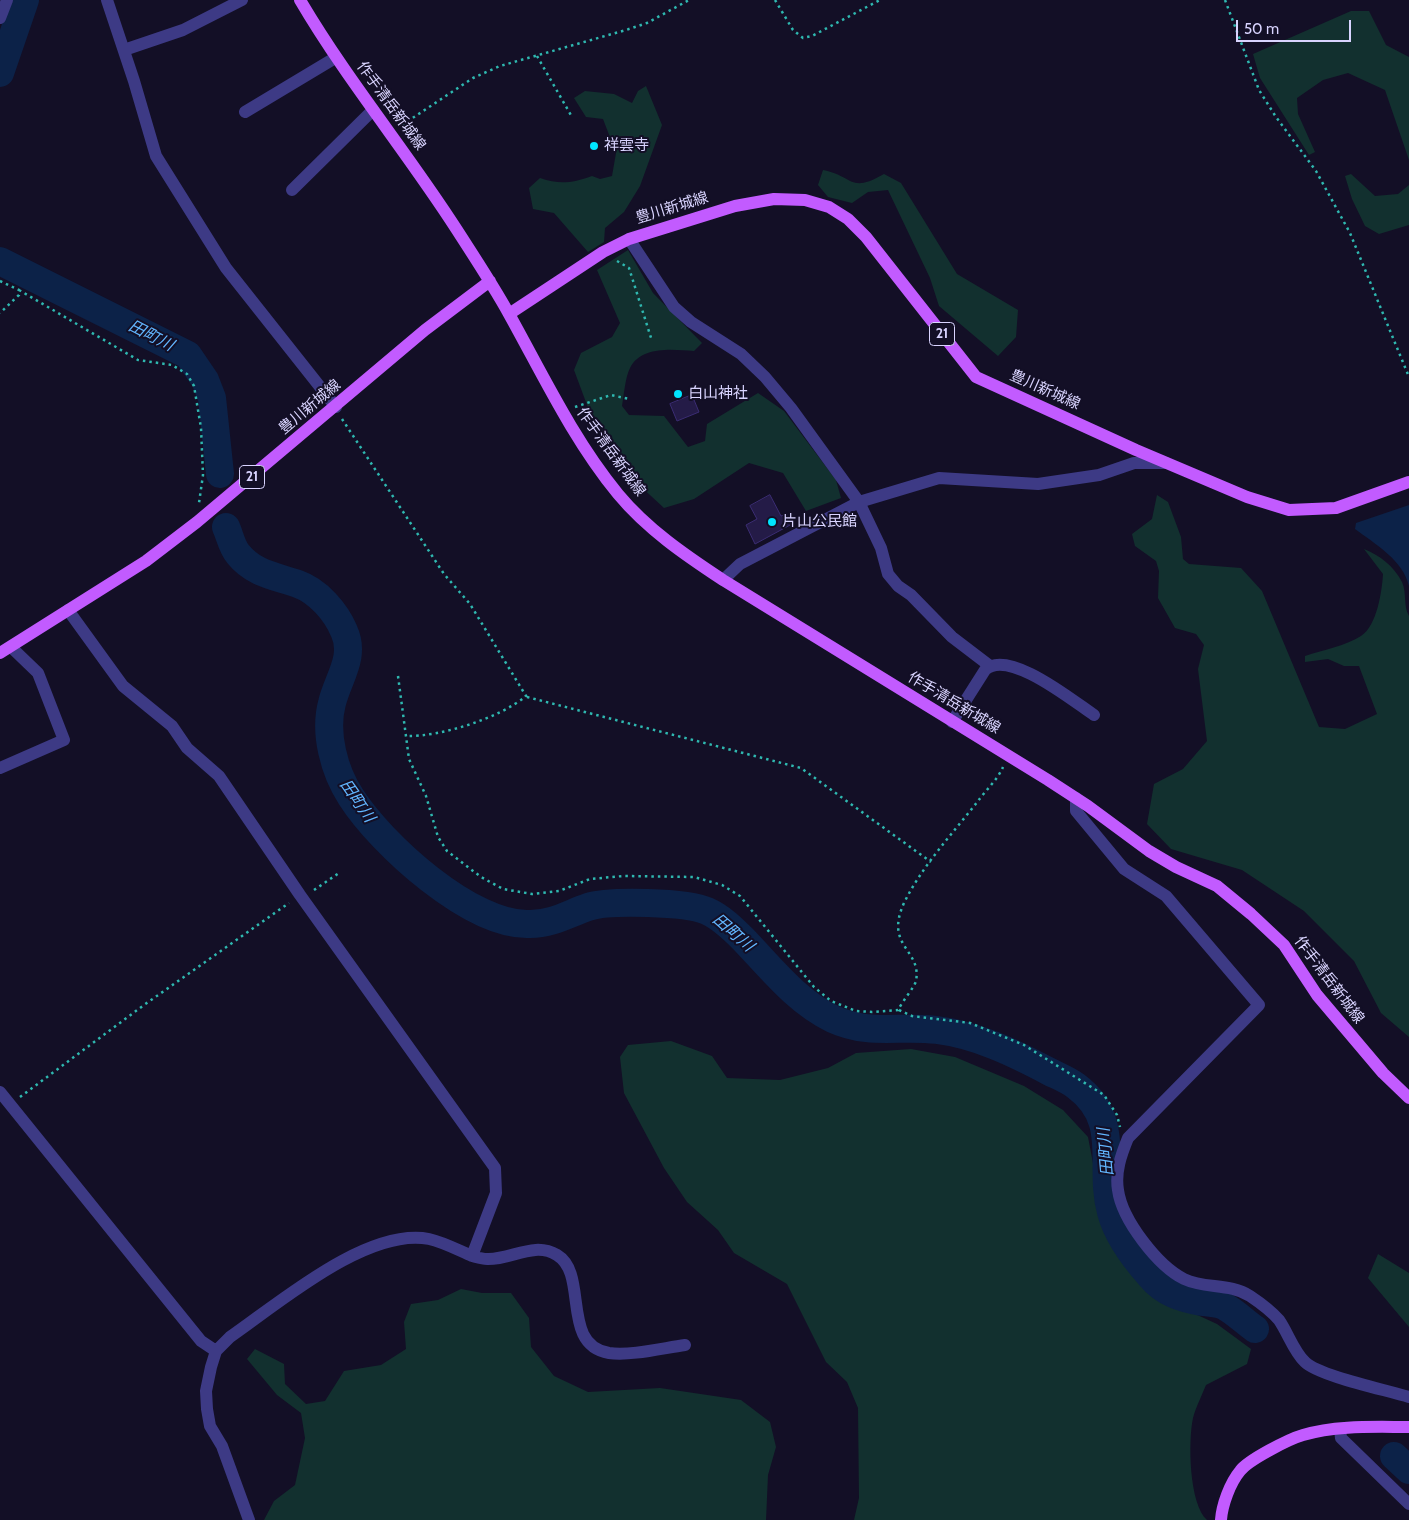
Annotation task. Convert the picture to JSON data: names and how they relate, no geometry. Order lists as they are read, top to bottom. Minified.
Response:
{"streets":{"main road":["作手清岳新城線","豊川新城線","21"]},"crossings":[["作手清岳新城線","豊川新城線"]],"water":["田町川"],"places":["祥雲寺","白山神社","片山公民館"],"scale_bar":"50 m"}
